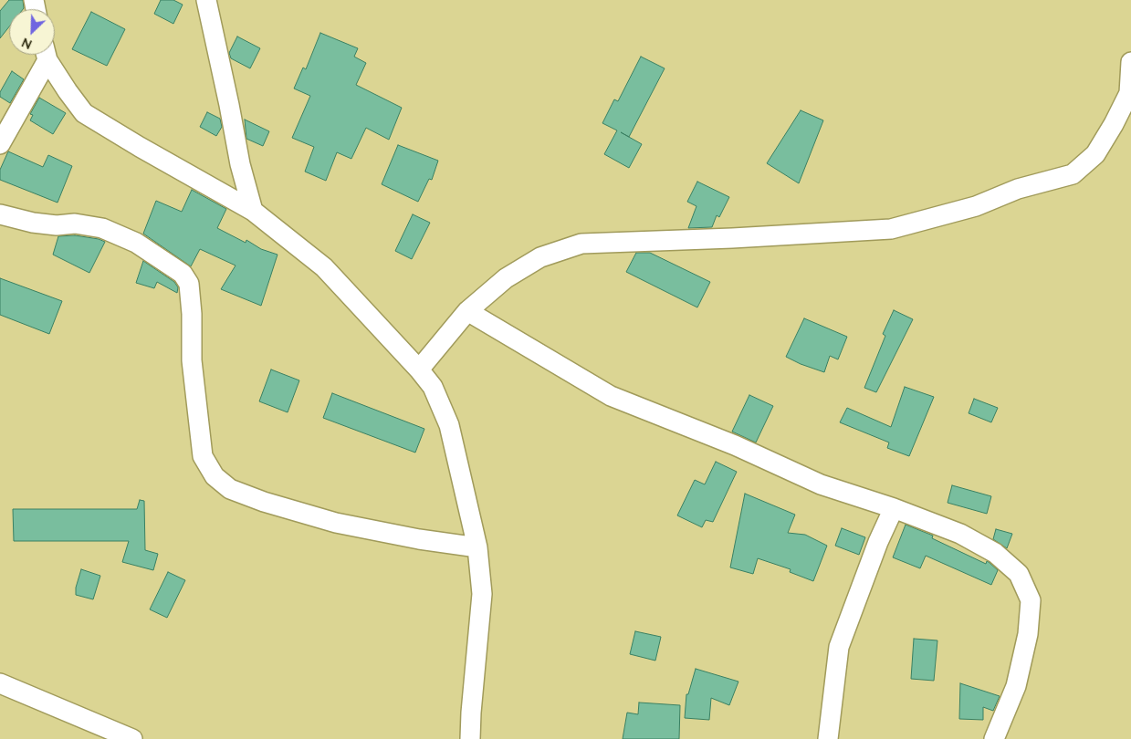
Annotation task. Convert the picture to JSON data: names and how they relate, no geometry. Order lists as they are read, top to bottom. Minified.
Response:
{"north":"bottom left"}
